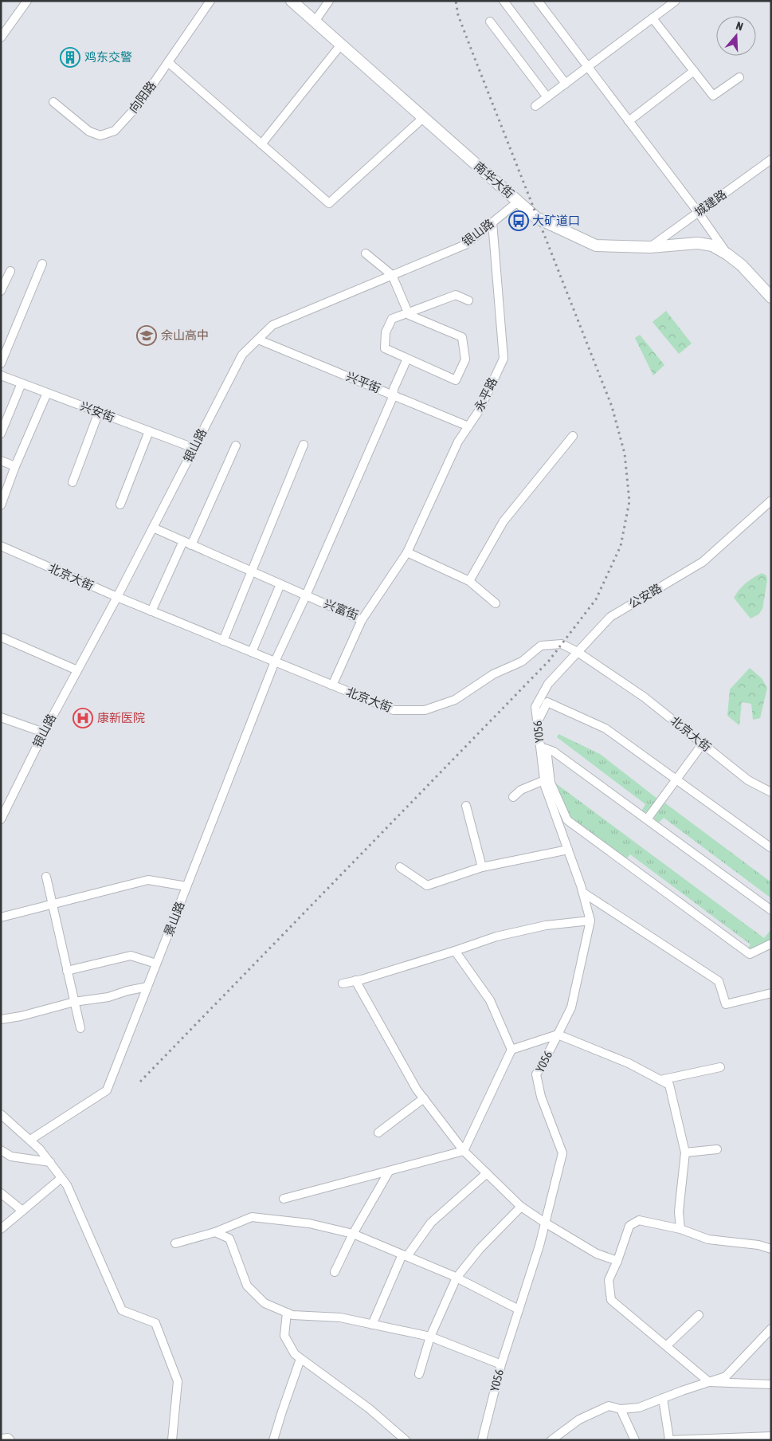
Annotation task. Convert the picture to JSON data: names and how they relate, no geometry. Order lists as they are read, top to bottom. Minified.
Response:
{"streets":{"main road":["南华大街"],"street":["向阳路","城建路","银山路","兴平街","永平路","兴安街","北京大街","公安路","兴富街","Y056","景山路"]},"crossings":[["南华大街","城建路"],["南华大街","银山路"],["银山路","兴平街"],["银山路","永平路"],["银山路","兴安街"],["银山路","北京大街"],["银山路","兴富街"],["兴平街","永平路"],["兴平街","景山路"],["永平路","兴富街"],["北京大街","公安路"],["北京大街","景山路"],["公安路","Y056"],["兴富街","景山路"]],"places":{"building":["鸡东交警"],"bus stop":["大矿道口"],"school or university":["余山高中"],"hospital":["康新医院"]},"north":"top"}
